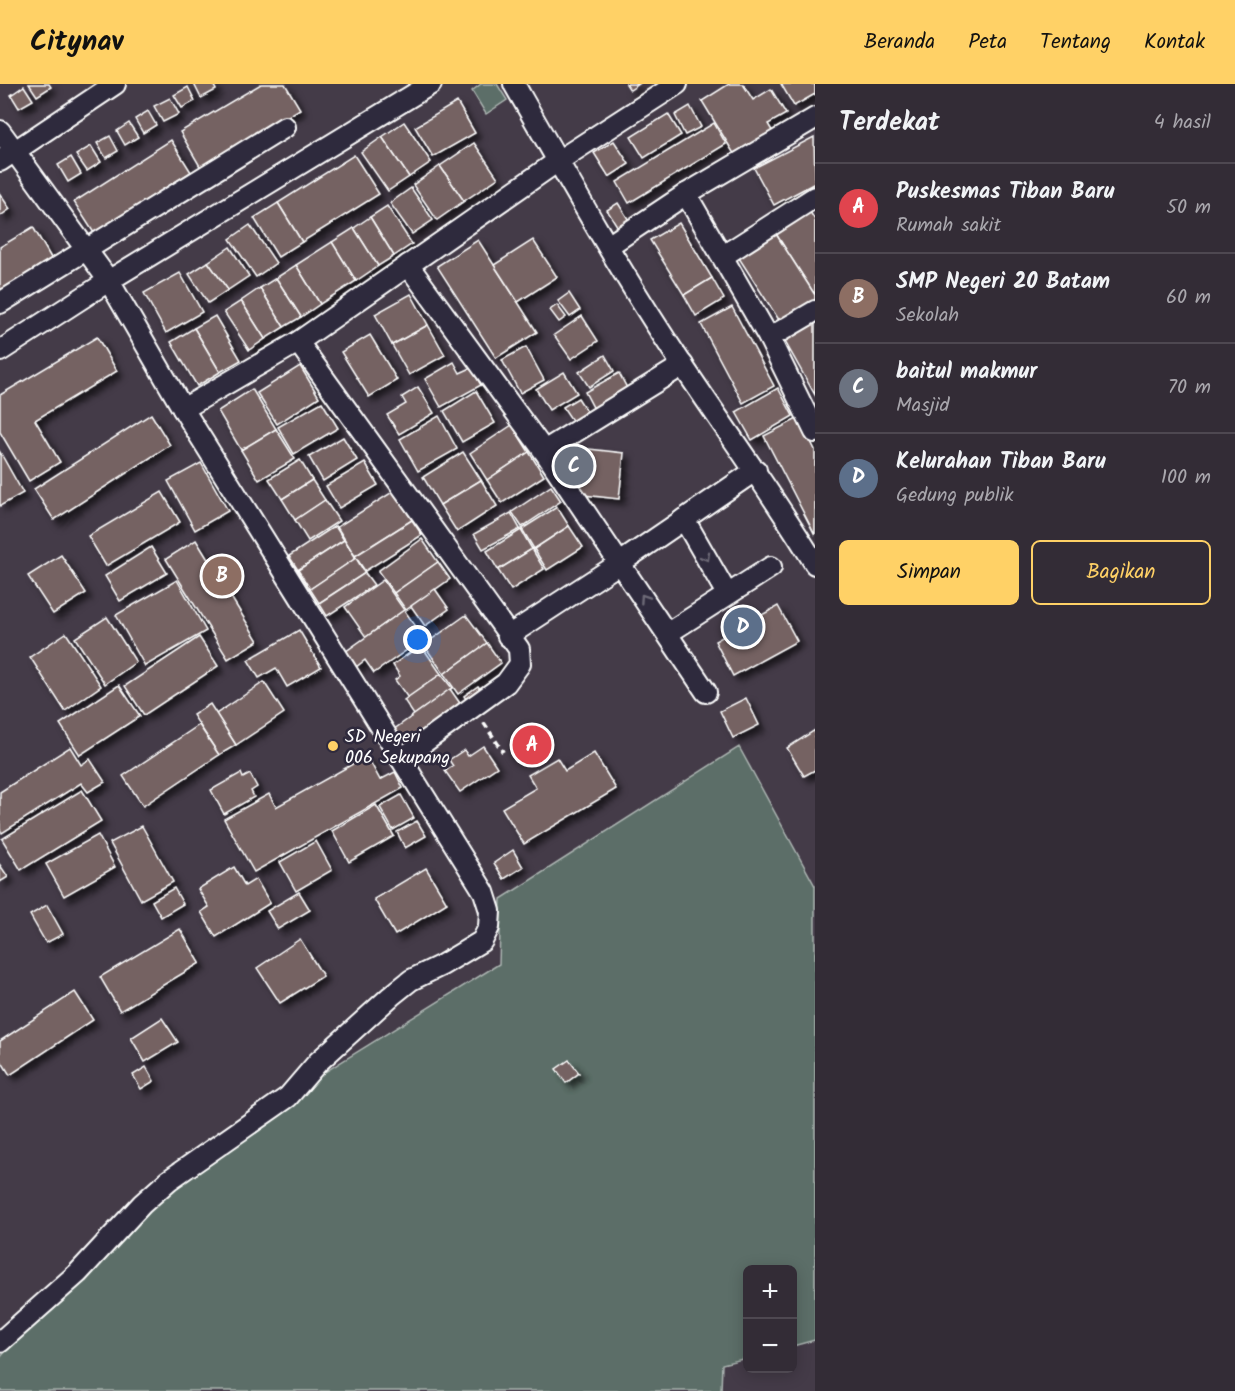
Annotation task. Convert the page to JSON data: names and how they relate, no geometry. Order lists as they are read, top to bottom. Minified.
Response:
{"places":["SD Negeri 006 Sekupang"],"page":{"header":"Citynav","nav":["Beranda","Peta","Tentang","Kontak"],"heading":["Terdekat","4 hasil"],"list":[{"mark":"A","name":"Puskesmas Tiban Baru","note":"Rumah sakit","value":"50 m"},{"mark":"B","name":"SMP Negeri 20 Batam","note":"Sekolah","value":"60 m"},{"mark":"C","name":"baitul makmur","note":"Masjid","value":"70 m"},{"mark":"D","name":"Kelurahan Tiban Baru","note":"Gedung publik","value":"100 m"}],"pins":["C","B","D","A"],"buttons":["Simpan","Bagikan"],"map_buttons":["+","−"]}}
